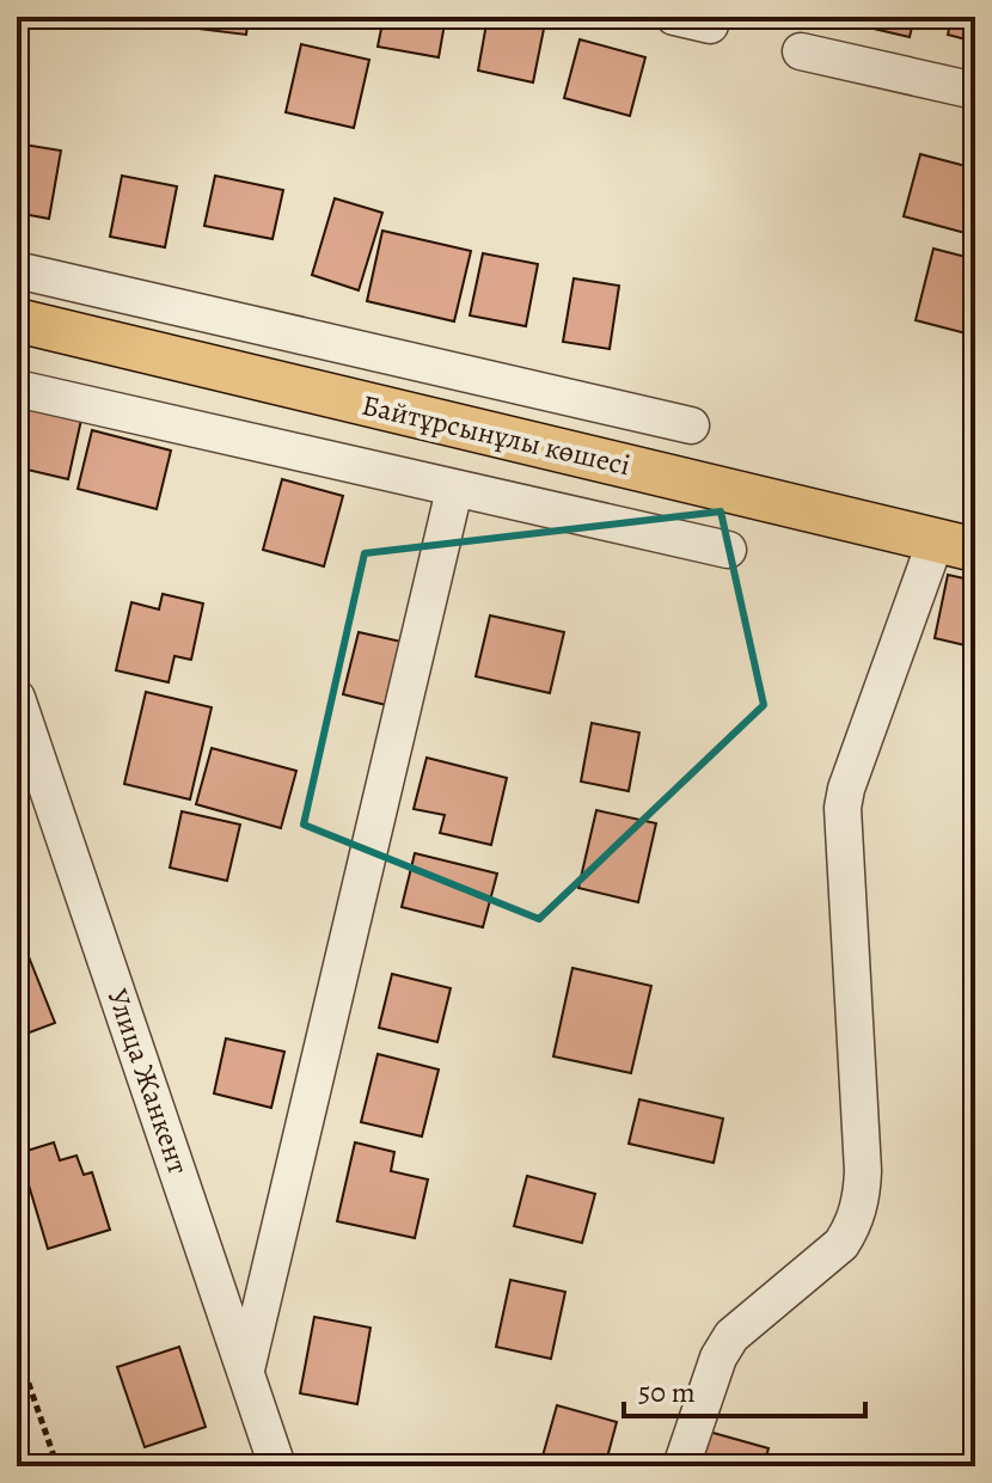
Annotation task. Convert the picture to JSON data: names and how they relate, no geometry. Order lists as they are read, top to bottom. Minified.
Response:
{"streets":{"main road":["Байтұрсынұлы көшесі"],"street":["Улица Жанкент"]},"scale_bar":"50 m"}
